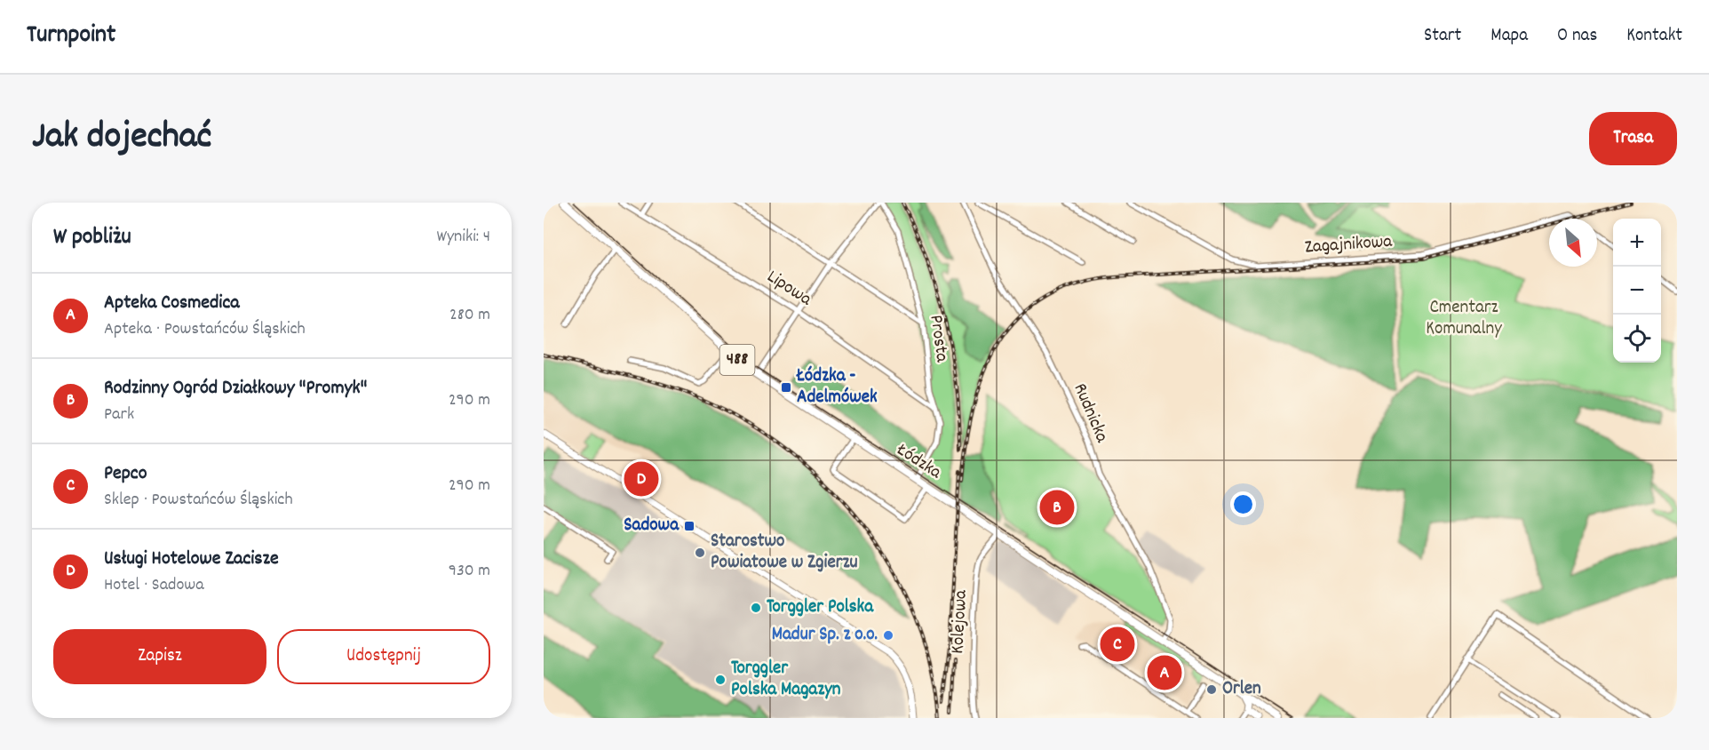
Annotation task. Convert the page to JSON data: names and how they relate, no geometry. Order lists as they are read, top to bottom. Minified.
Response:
{"streets":{"main road":["488","Łódzka"],"street":["Zagajnikowa","Lipowa","Prosta","Rudnicka","Kolejowa"]},"crossings":[["Lipowa","Prosta"],["Prosta","Łódzka"],["Rudnicka","Łódzka"],["Łódzka","Kolejowa"]],"parks":["Cmentarz Komunalny"],"places":{"transit":["Łódzka - Adelmówek","Sadowa"],"other":["Starostwo Powiatowe w Zgierzu","Torggler Polska","Madur Sp. z o.o.","Torggler Polska Magazyn","Orlen"]},"north":"bottom right","page":{"header":"Turnpoint","nav":["Start","Mapa","O nas","Kontakt"],"title":"Jak dojechać","buttons":["Trasa",["Zapisz","Udostępnij"]],"heading":["W pobliżu","Wyniki: 4"],"map_buttons":["+","−"],"list":[{"mark":"A","name":"Apteka Cosmedica","note":"Apteka · Powstańców Śląskich","value":"280 m"},{"mark":"B","name":"Rodzinny Ogród Działkowy \"Promyk\"","note":"Park","value":"290 m"},{"mark":"C","name":"Pepco","note":"Sklep · Powstańców Śląskich","value":"290 m"},{"mark":"D","name":"Usługi Hotelowe Zacisze","note":"Hotel · Sadowa","value":"930 m"}],"pins":["D","B","C","A"]}}
